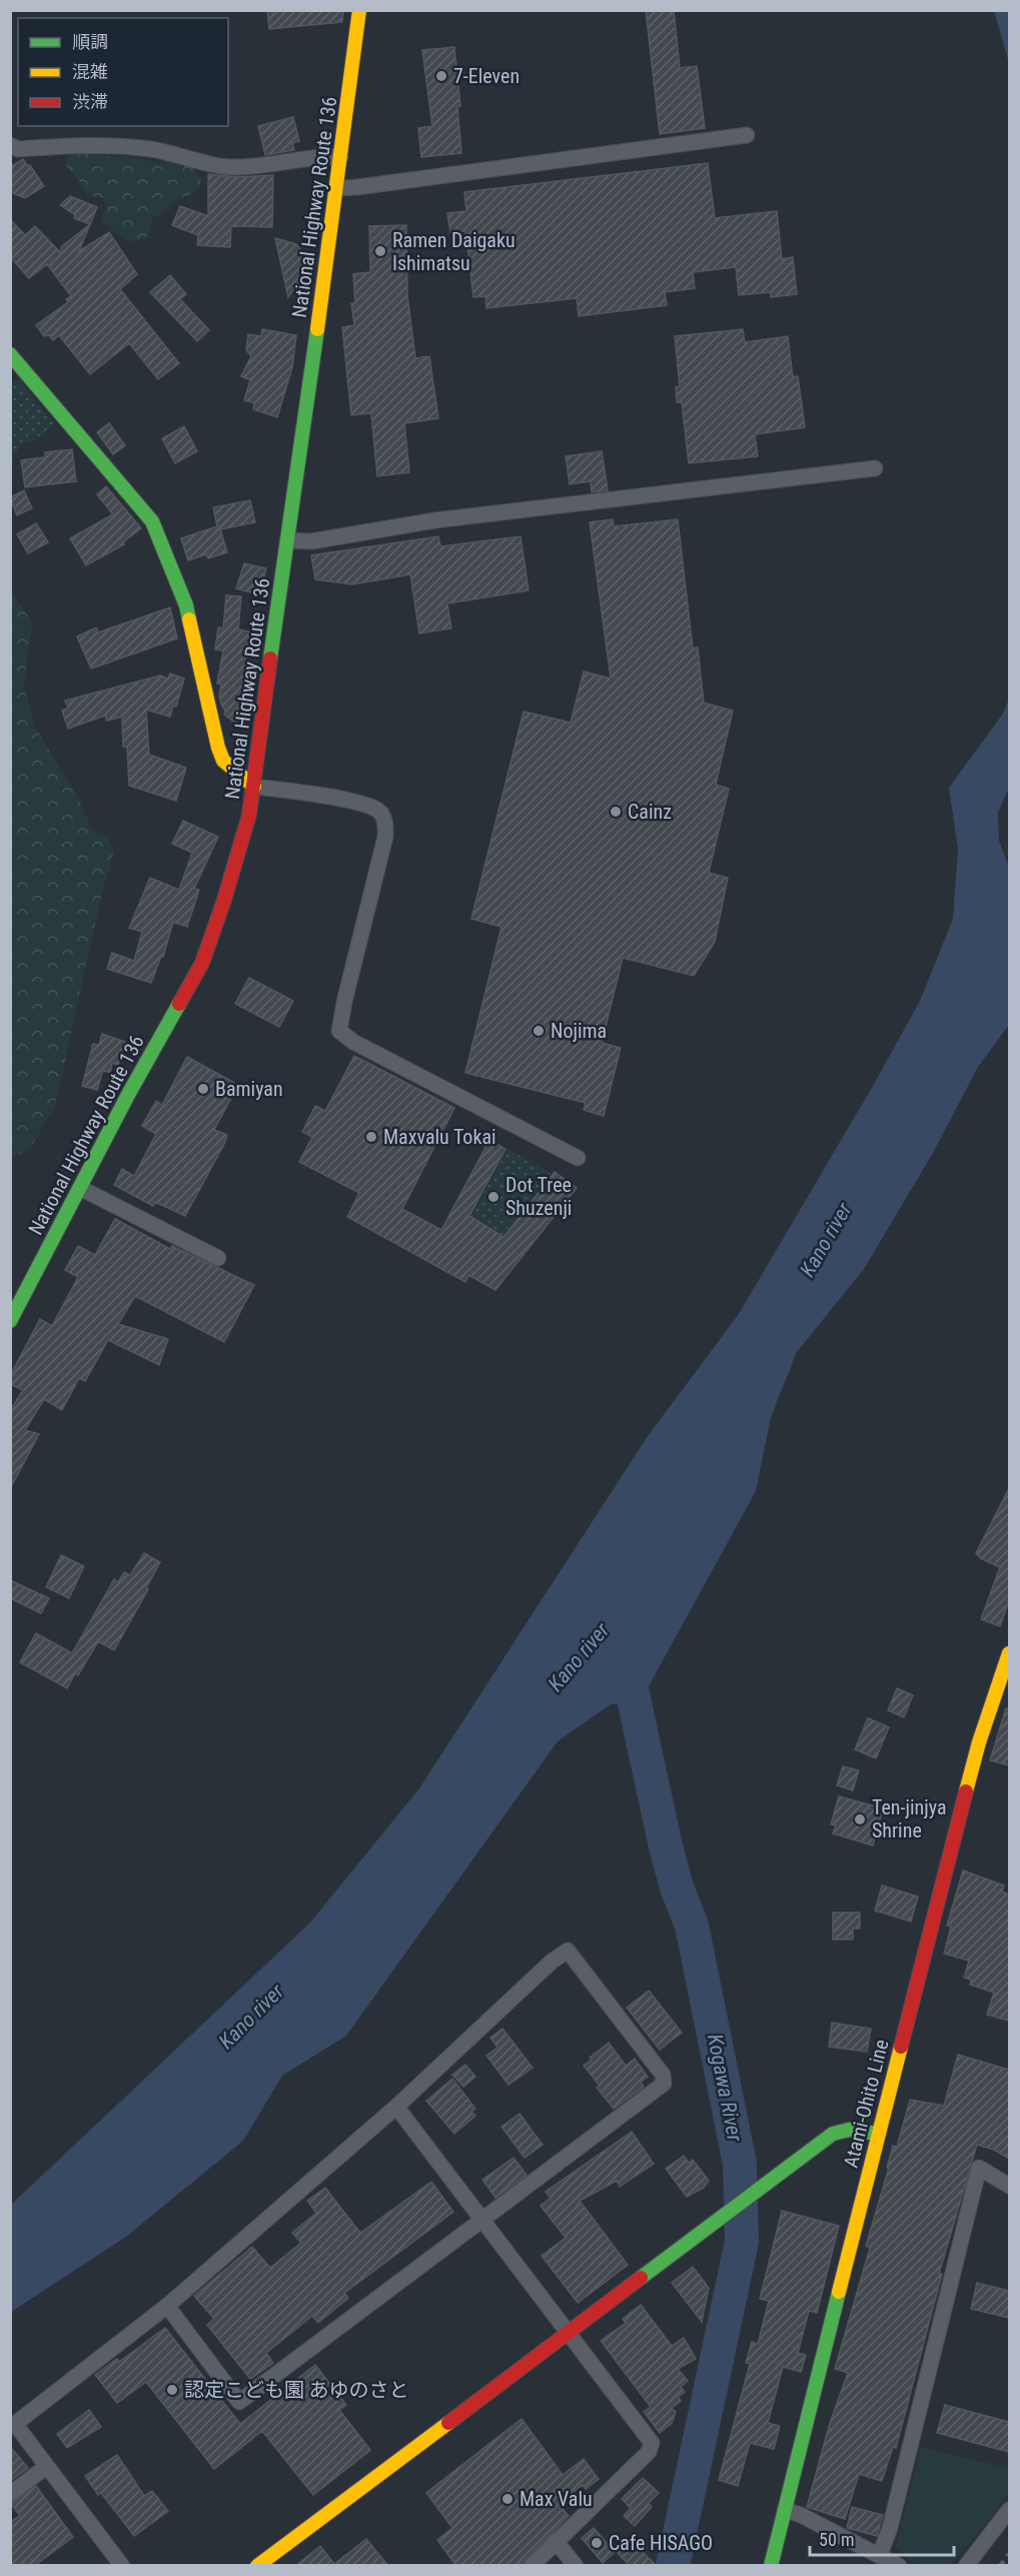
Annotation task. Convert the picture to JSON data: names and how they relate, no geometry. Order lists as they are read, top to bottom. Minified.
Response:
{"streets":{"main road":["National Highway Route 136","Atami-Ohito Line"]},"water":["Kano river","Kogawa River"],"places":["7-Eleven","Ramen Daigaku Ishimatsu","Cainz","Nojima","Bamiyan","Maxvalu Tokai","Dot Tree Shuzenji","Ten-jinjya Shrine","認定こども園 あゆのさと","Max Valu","Cafe HISAGO"],"legend":["順調","混雑","渋滞"],"scale_bar":"50 m"}
